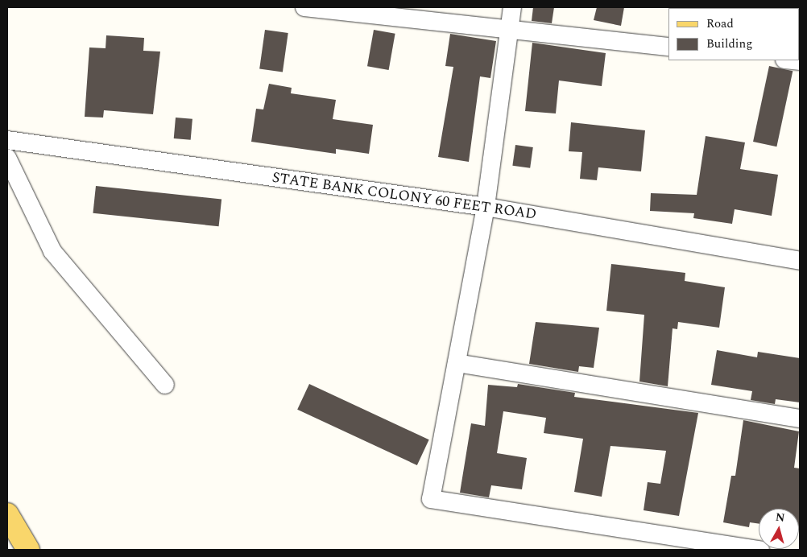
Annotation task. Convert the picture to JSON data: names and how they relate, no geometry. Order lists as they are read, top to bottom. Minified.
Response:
{"streets":{"street":["STATE BANK COLONY 60 FEET ROAD"]},"legend":["Road","Building"],"north":"top"}
